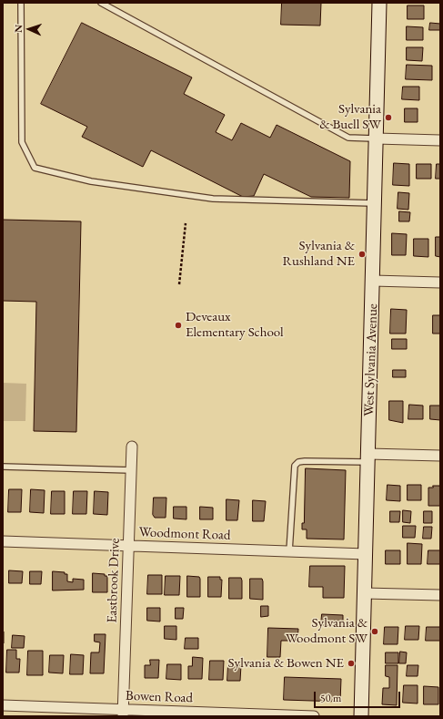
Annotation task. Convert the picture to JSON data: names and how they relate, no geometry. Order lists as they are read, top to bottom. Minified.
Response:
{"streets":{"main road":["West Sylvania Avenue"],"street":["Woodmont Road","Eastbrook Drive","Bowen Road"]},"crossings":[["West Sylvania Avenue","Woodmont Road"],["Woodmont Road","Eastbrook Drive"],["Eastbrook Drive","Bowen Road"]],"places":["Sylvania & Buell SW","Sylvania & Rushland NE","Deveaux Elementary School","Sylvania & Woodmont SW","Sylvania & Bowen NE"],"scale_bar":"50 m","north":"left"}
